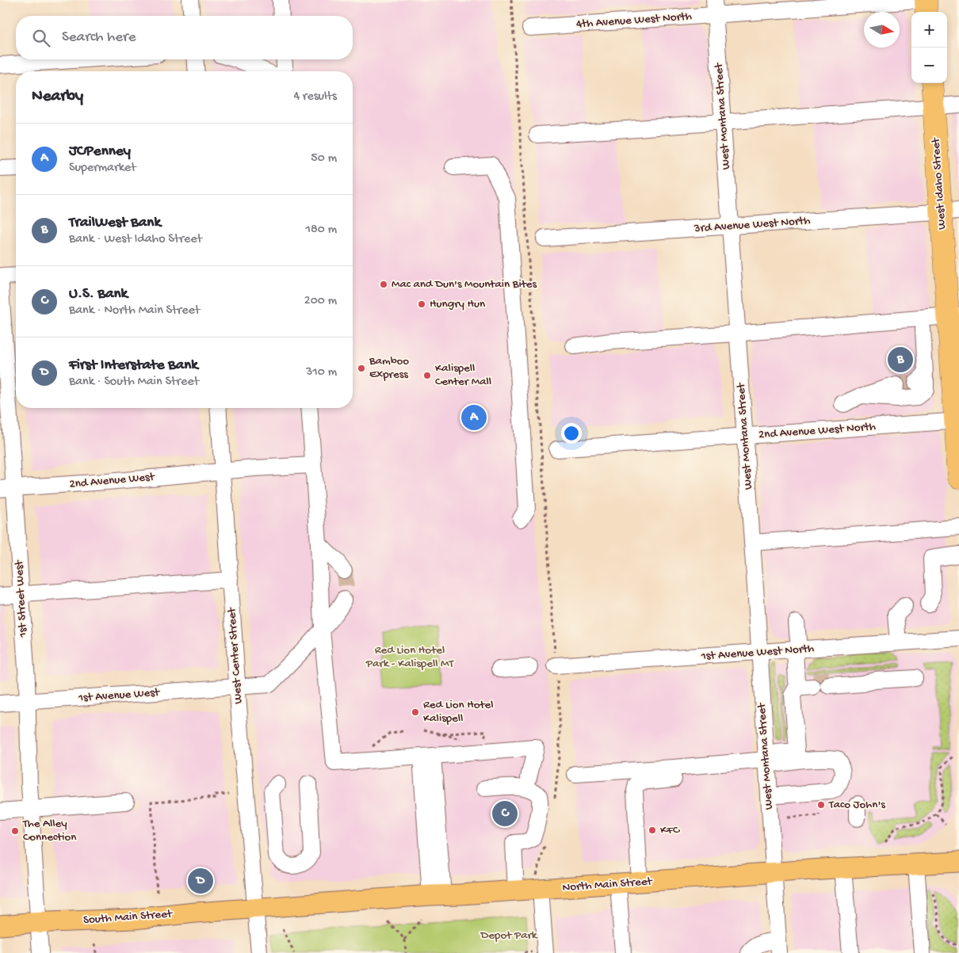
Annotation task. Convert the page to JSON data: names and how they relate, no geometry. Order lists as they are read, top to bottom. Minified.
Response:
{"streets":{"highway":["West Idaho Street"],"main road":["North Main Street","South Main Street"],"street":["4th Avenue West North","West Montana Street","3rd Avenue West North","2nd Avenue West North","2nd Avenue West","1st Street West","1st Avenue West North","West Center Street","1st Avenue West"]},"crossings":[["4th Avenue West North","West Montana Street"],["West Montana Street","3rd Avenue West North"],["West Montana Street","2nd Avenue West North"],["West Montana Street","1st Avenue West North"],["West Montana Street","North Main Street"],["West Idaho Street","3rd Avenue West North"],["West Idaho Street","2nd Avenue West North"],["2nd Avenue West","1st Street West"],["2nd Avenue West","West Center Street"],["1st Street West","1st Avenue West"],["1st Street West","South Main Street"],["West Center Street","1st Avenue West"],["West Center Street","North Main Street"],["West Center Street","South Main Street"],["North Main Street","South Main Street"]],"parks":["Red Lion Hotel Park - Kalispell MT","Depot Park"],"places":["Mac and Dun's Mountain Bites","Hungry Hun","Bamboo Express","Kalispell Center Mall","Red Lion Hotel Kalispell","Taco John's","KFC","The Alley Connection"],"north":"right","page":{"map_buttons":["+","−"],"search":"Search here","heading":["Nearby","4 results"],"list":[{"mark":"A","name":"JCPenney","note":"Supermarket","value":"50 m"},{"mark":"B","name":"TrailWest Bank","note":"Bank · West Idaho Street","value":"180 m"},{"mark":"C","name":"U.S. Bank","note":"Bank · North Main Street","value":"200 m"},{"mark":"D","name":"First Interstate Bank","note":"Bank · South Main Street","value":"310 m"}],"pins":["B","A","C","D"]}}
